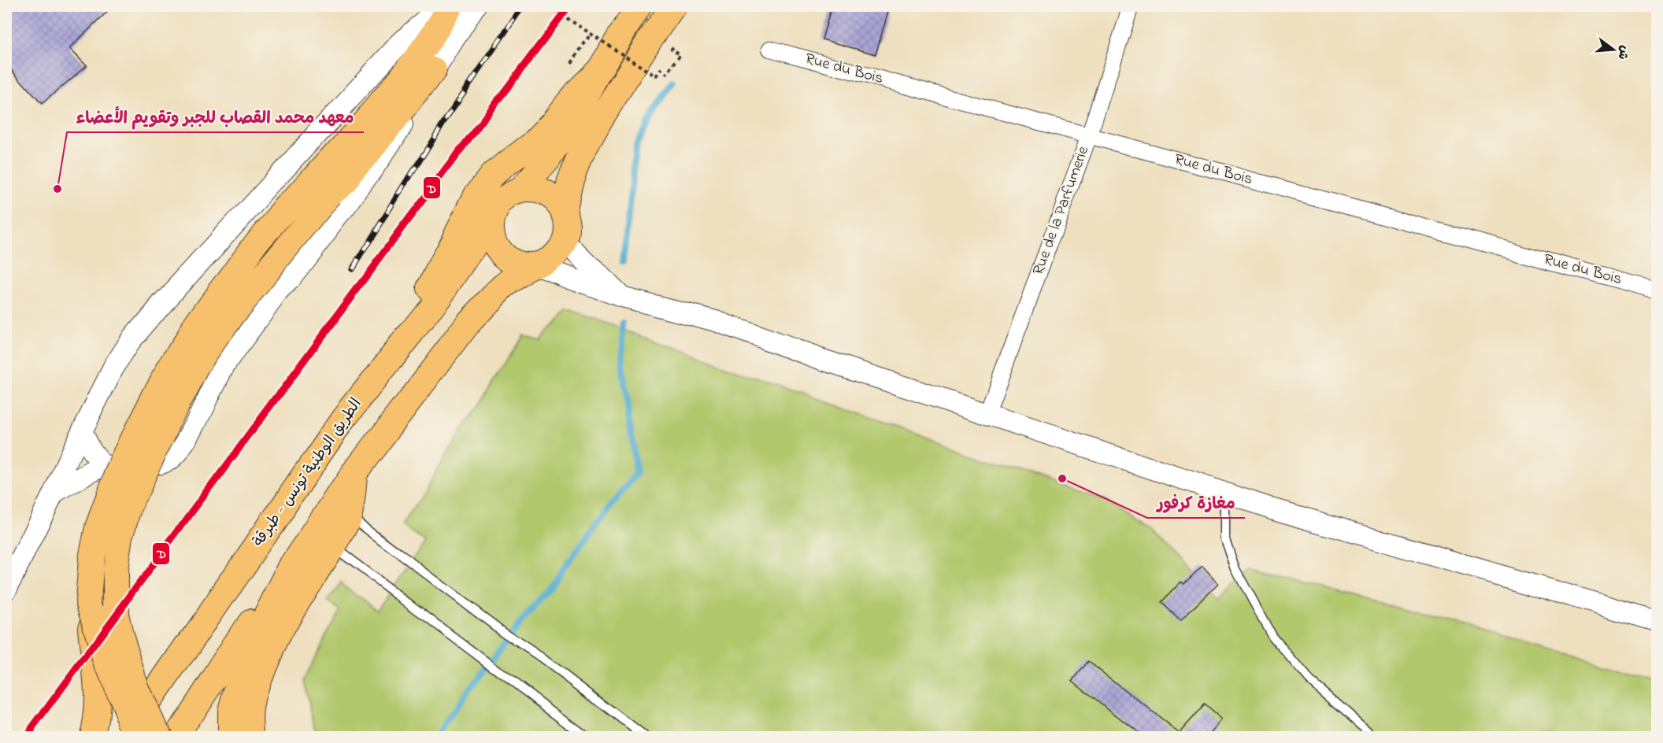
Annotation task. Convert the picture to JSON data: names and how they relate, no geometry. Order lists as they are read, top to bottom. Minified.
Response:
{"streets":{"main road":["الطريق الوطنية تونس - طبرقة"],"street":["Rue du Bois","Rue de la Parfumerie"]},"crossings":[["Rue du Bois","Rue de la Parfumerie"]],"places":["معهد محمد القصاب للجبر وتقويم الأعضاء","مغازة كرفور"],"lines":["transit line D"],"north":"right"}
